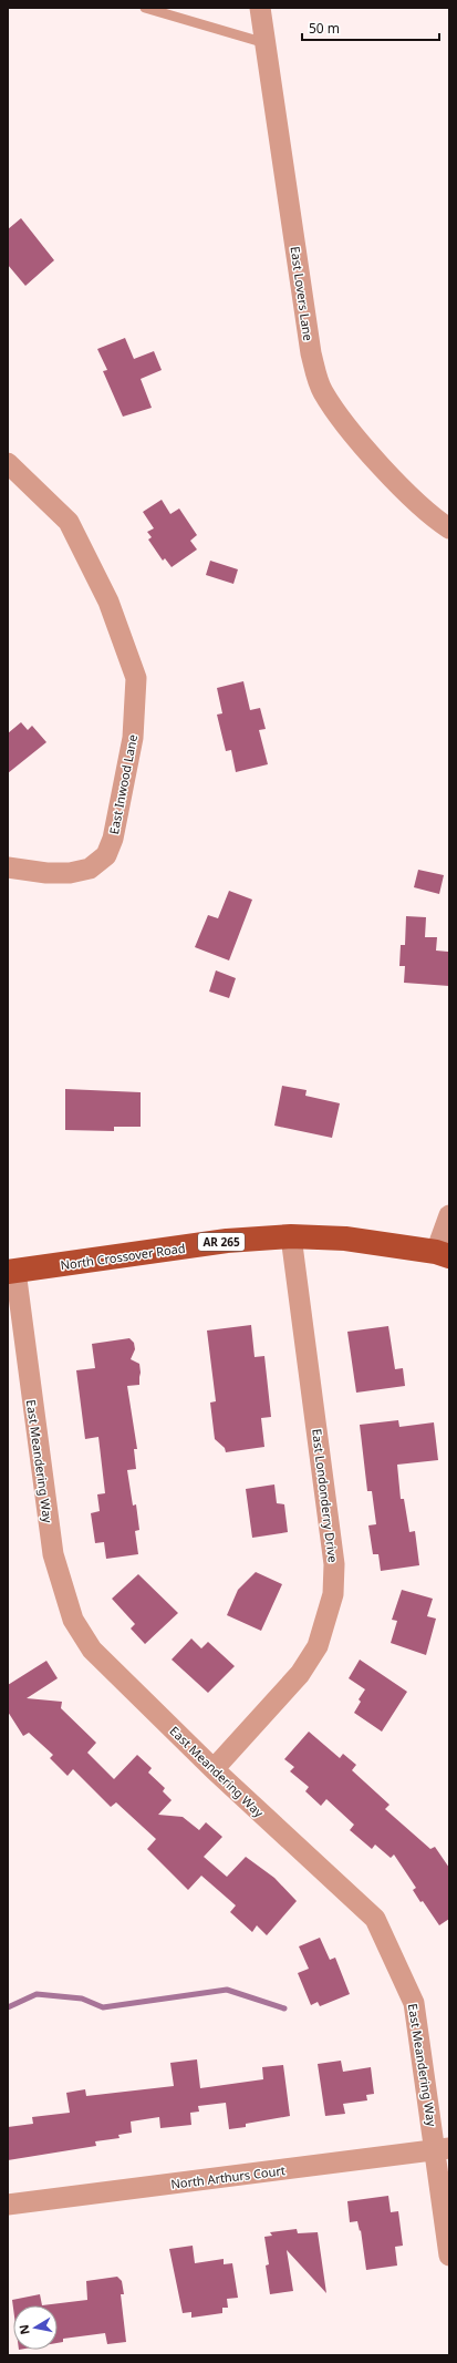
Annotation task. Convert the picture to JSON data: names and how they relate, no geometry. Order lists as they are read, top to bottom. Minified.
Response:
{"streets":{"main road":["AR 265","North Crossover Road"],"street":["East Lovers Lane","East Inwood Lane","East Meandering Way","East Londonderry Drive","North Arthurs Court"]},"crossings":[["North Crossover Road","East Meandering Way"],["North Crossover Road","East Londonderry Drive"],["East Meandering Way","East Londonderry Drive"],["East Meandering Way","North Arthurs Court"]],"scale_bar":"50 m","north":"left"}
